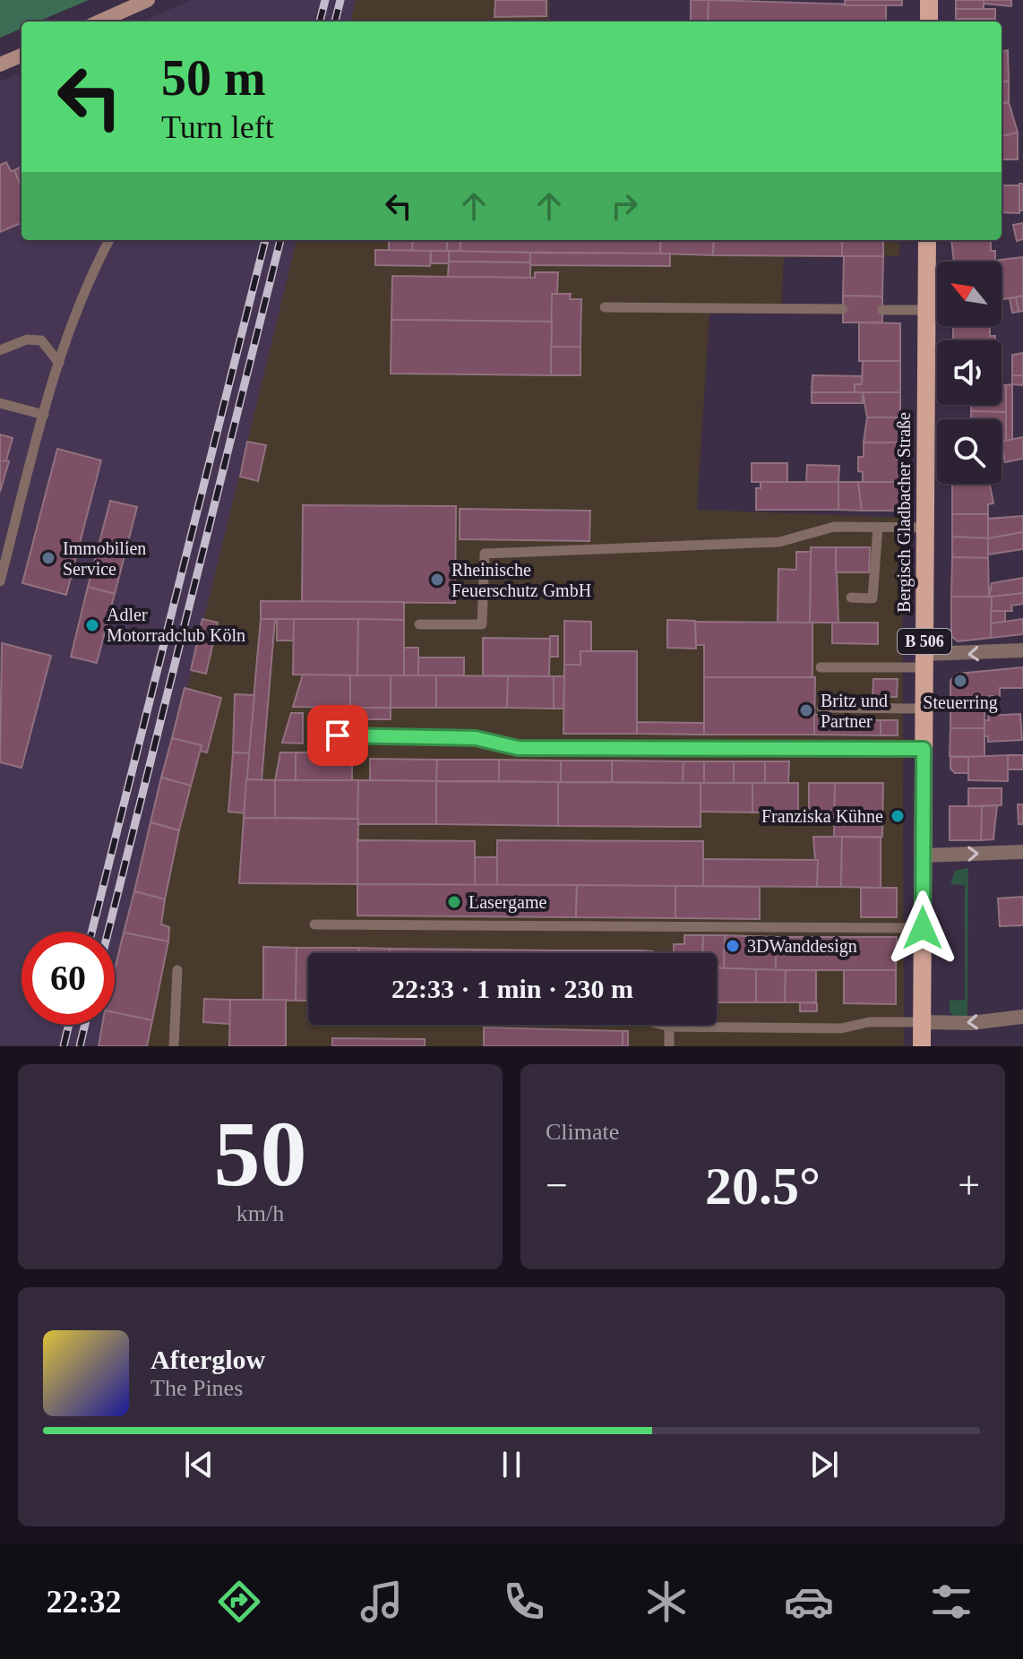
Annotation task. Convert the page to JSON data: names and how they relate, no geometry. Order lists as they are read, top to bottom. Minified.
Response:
{"streets":{"main road":["Bergisch Gladbacher Straße","B 506"]},"places":["Immobilien Service","Rheinische Feuerschutz GmbH","Adler Motorradclub Köln","Steuerring","Britz und Partner","Franziska Kühne","Lasergame","3DWanddesign"],"north":"top left","page":{"turn":["50 m","Turn left"],"limit":"60","trip":"22:33 · 1 min · 230 m","tile":[["50","km/h"],"Climate"],"heat":["−","20.5°","+"],"song":["Afterglow","The Pines"],"tabs":"22:32"}}
